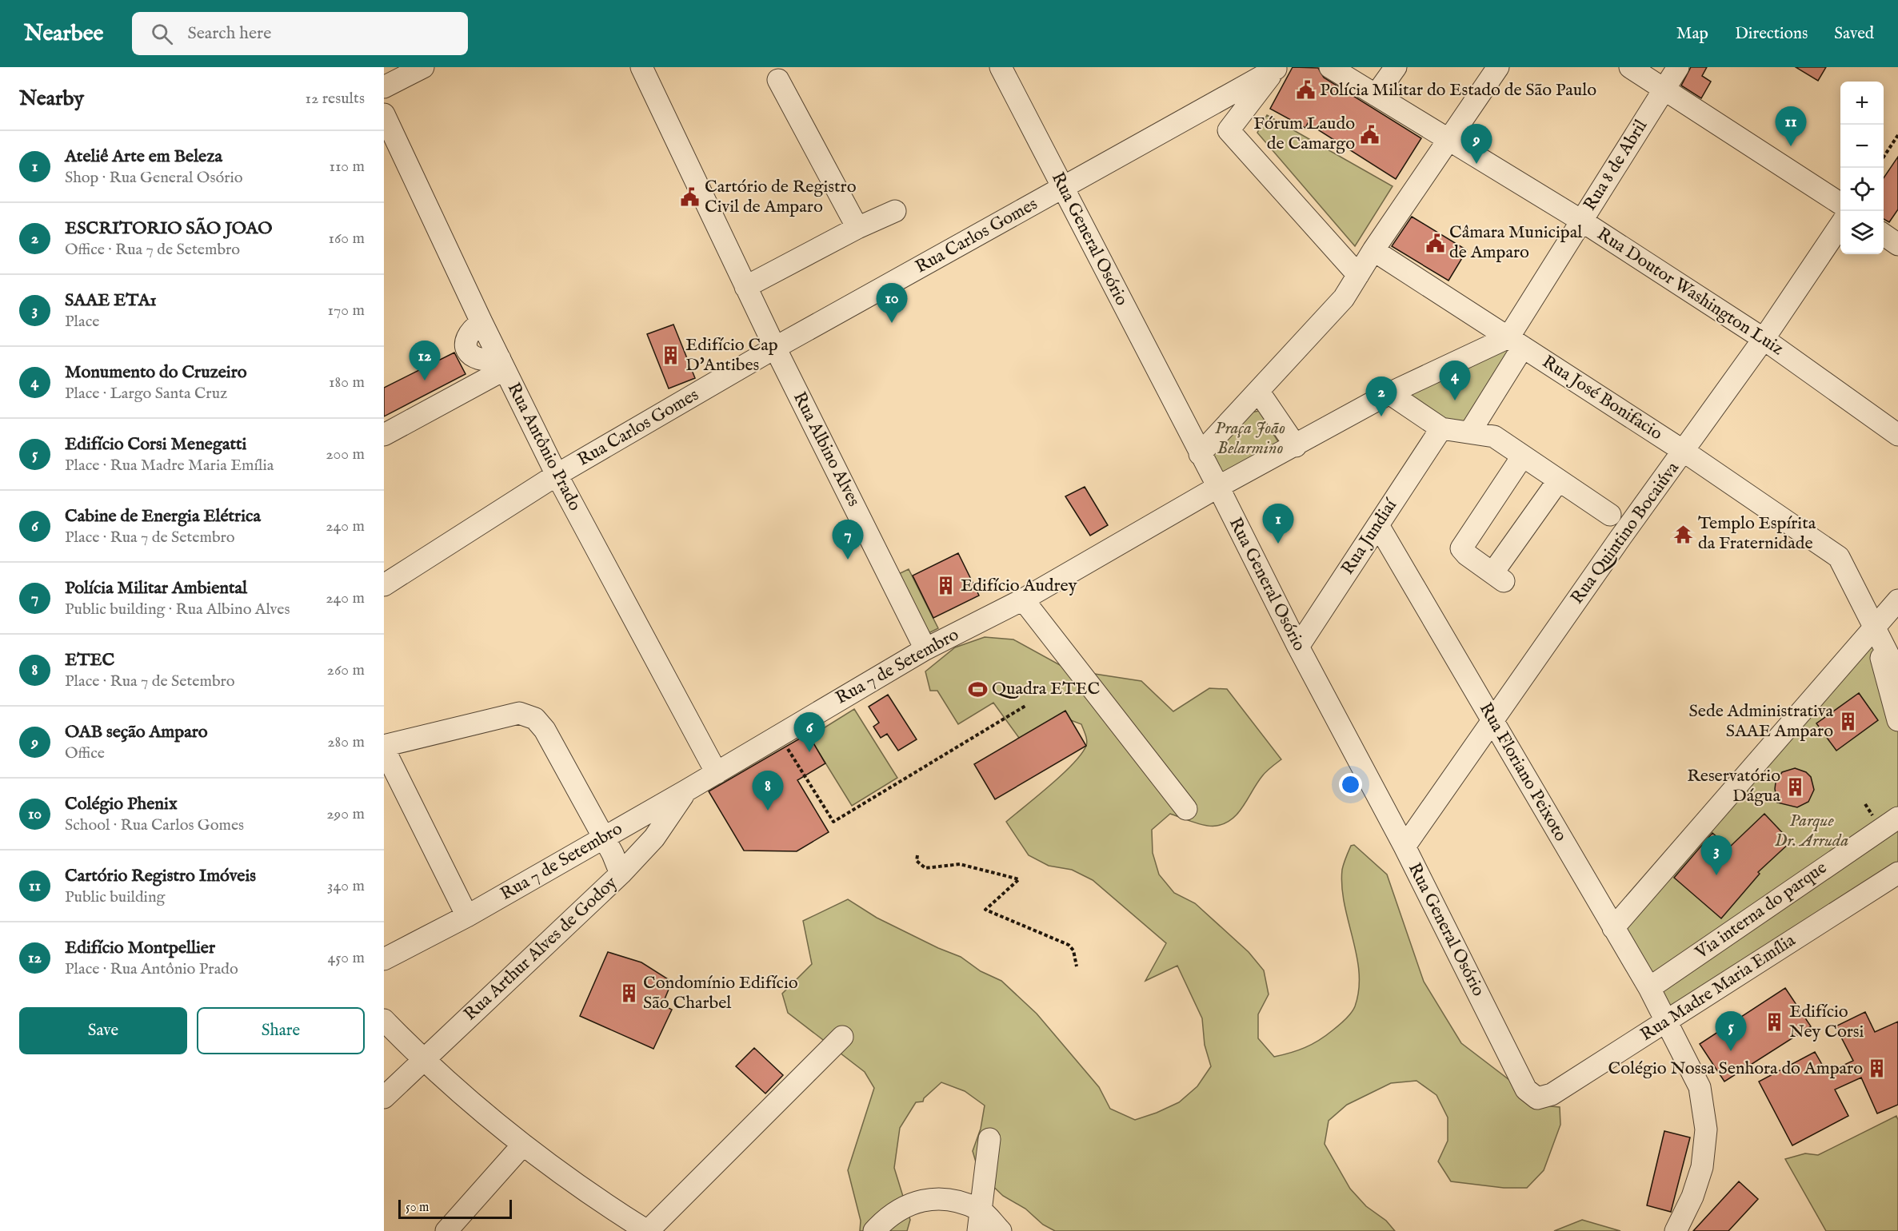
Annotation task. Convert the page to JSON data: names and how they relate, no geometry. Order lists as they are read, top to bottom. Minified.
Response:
{"streets":{"street":["Rua 8 de Abril","Rua Carlos Gomes","Rua General Osório","Rua Doutor Washington Luiz","Rua José Bonifacio","Rua Antônio Prado","Rua Albino Alves","Rua Quintino Bocaiúva","Rua Jundiaí","Rua 7 de Setembro","Rua Floriano Peixoto","Via interna do parque","Rua Arthur Alves de Godoy","Rua Madre Maria Emília"]},"crossings":[["Rua 8 de Abril","Rua Doutor Washington Luiz"],["Rua 8 de Abril","Rua José Bonifacio"],["Rua 8 de Abril","Rua 7 de Setembro"],["Rua Carlos Gomes","Rua General Osório"],["Rua Carlos Gomes","Rua Antônio Prado"],["Rua Carlos Gomes","Rua Albino Alves"],["Rua General Osório","Rua Quintino Bocaiúva"],["Rua General Osório","Rua Jundiaí"],["Rua General Osório","Rua 7 de Setembro"],["Rua General Osório","Rua Madre Maria Emília"],["Rua Doutor Washington Luiz","Rua Quintino Bocaiúva"],["Rua José Bonifacio","Rua Quintino Bocaiúva"],["Rua José Bonifacio","Rua 7 de Setembro"],["Rua Antônio Prado","Rua 7 de Setembro"],["Rua Albino Alves","Rua 7 de Setembro"],["Rua Quintino Bocaiúva","Rua Floriano Peixoto"],["Rua Jundiaí","Rua Floriano Peixoto"],["Rua 7 de Setembro","Rua Arthur Alves de Godoy"],["Rua Floriano Peixoto","Via interna do parque"],["Rua Floriano Peixoto","Rua Madre Maria Emília"]],"parks":["Praça João Belarmino","Parque Dr. Arruda"],"places":{"public building":["Polícia Militar do Estado de São Paulo","Fórum Laudo de Camargo","Cartório de Registro Civil de Amparo","Câmara Municipal de Amparo"],"building":["Edifício Cap D'Antibes","Edifício Audrey","Sede Administrativa SAAE Amparo","Reservatório Dágua","Condomínio Edifício São Charbel","Edifício Ney Corsi","Colégio Nossa Senhora do Amparo"],"temple":["Templo Espírita da Fraternidade"],"sports":["Quadra ETEC"]},"scale_bar":"50 m","page":{"header":"Nearbee","search":"Search here","nav":["Map","Directions","Saved"],"heading":["Nearby","12 results"],"map_buttons":["+","−"],"pins":["11","9","10","12","4","2","1","7","6","8","3","5"],"list":[{"mark":"1","name":"Ateliê Arte em Beleza","note":"Shop · Rua General Osório","value":"110 m"},{"mark":"2","name":"ESCRITORIO SÃO JOAO","note":"Office · Rua 7 de Setembro","value":"160 m"},{"mark":"3","name":"SAAE ETA1","note":"Place","value":"170 m"},{"mark":"4","name":"Monumento do Cruzeiro","note":"Place · Largo Santa Cruz","value":"180 m"},{"mark":"5","name":"Edifício Corsi Menegatti","note":"Place · Rua Madre Maria Emília","value":"200 m"},{"mark":"6","name":"Cabine de Energia Elétrica","note":"Place · Rua 7 de Setembro","value":"240 m"},{"mark":"7","name":"Polícia Militar Ambiental","note":"Public building · Rua Albino Alves","value":"240 m"},{"mark":"8","name":"ETEC","note":"Place · Rua 7 de Setembro","value":"260 m"},{"mark":"9","name":"OAB seção Amparo","note":"Office","value":"280 m"},{"mark":"10","name":"Colégio Phenix","note":"School · Rua Carlos Gomes","value":"290 m"},{"mark":"11","name":"Cartório Registro Imóveis","note":"Public building","value":"340 m"},{"mark":"12","name":"Edifício Montpellier","note":"Place · Rua Antônio Prado","value":"450 m"}],"buttons":["Save","Share"],"scale":"50 m"}}
